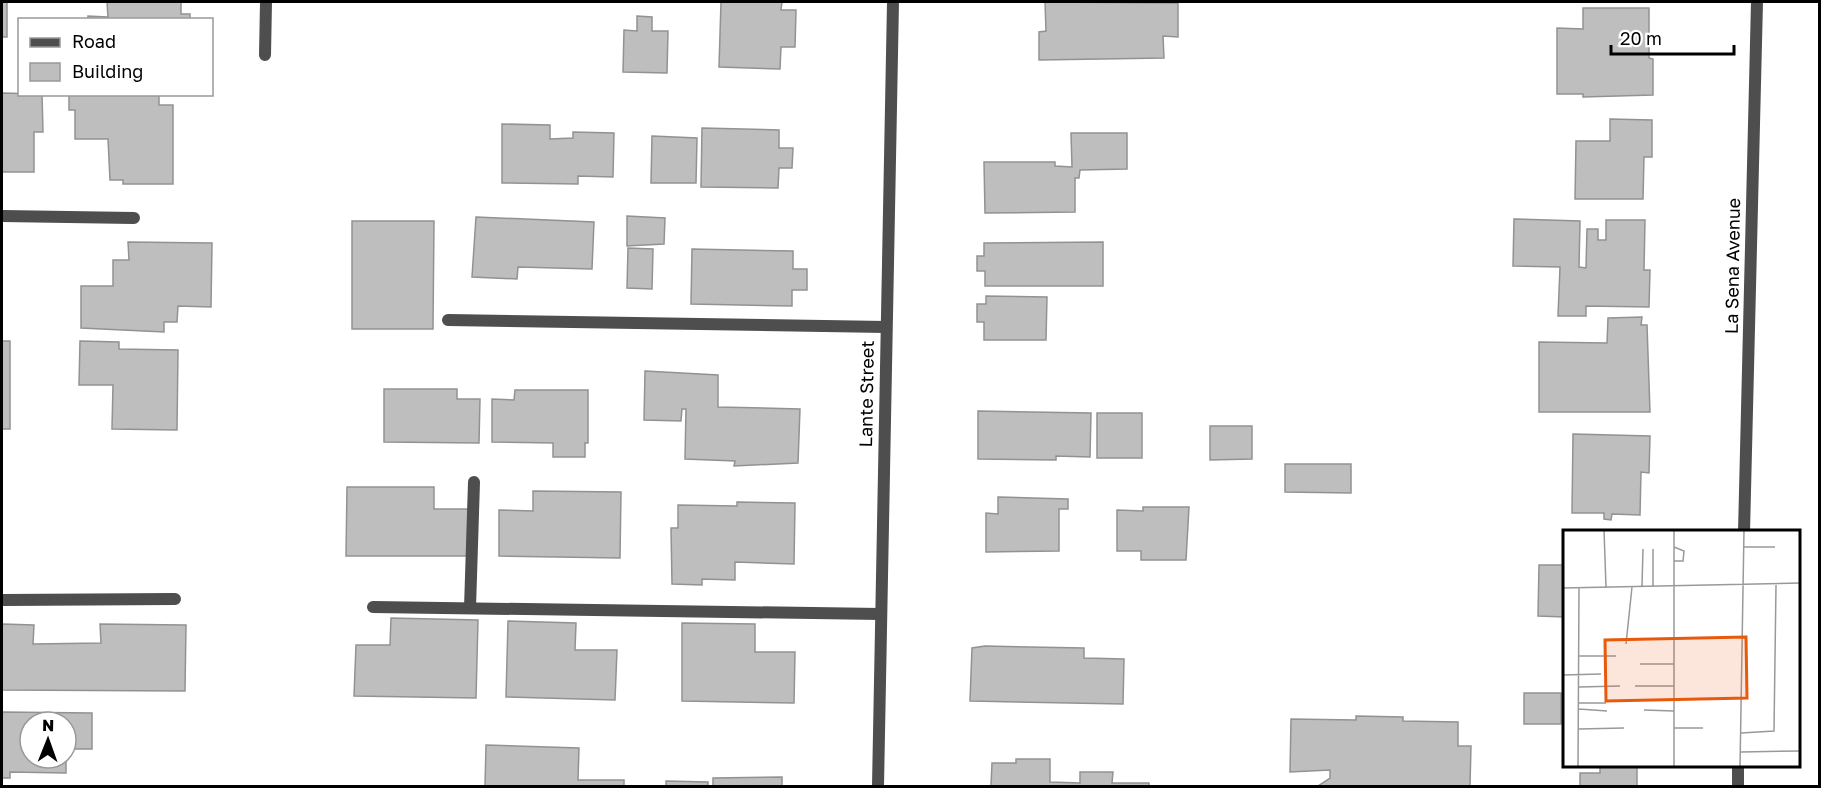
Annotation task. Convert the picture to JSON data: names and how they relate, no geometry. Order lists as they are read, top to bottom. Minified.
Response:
{"streets":{"street":["La Sena Avenue","Lante Street"]},"legend":["Road","Building"],"scale_bar":"20 m","north":"top"}
